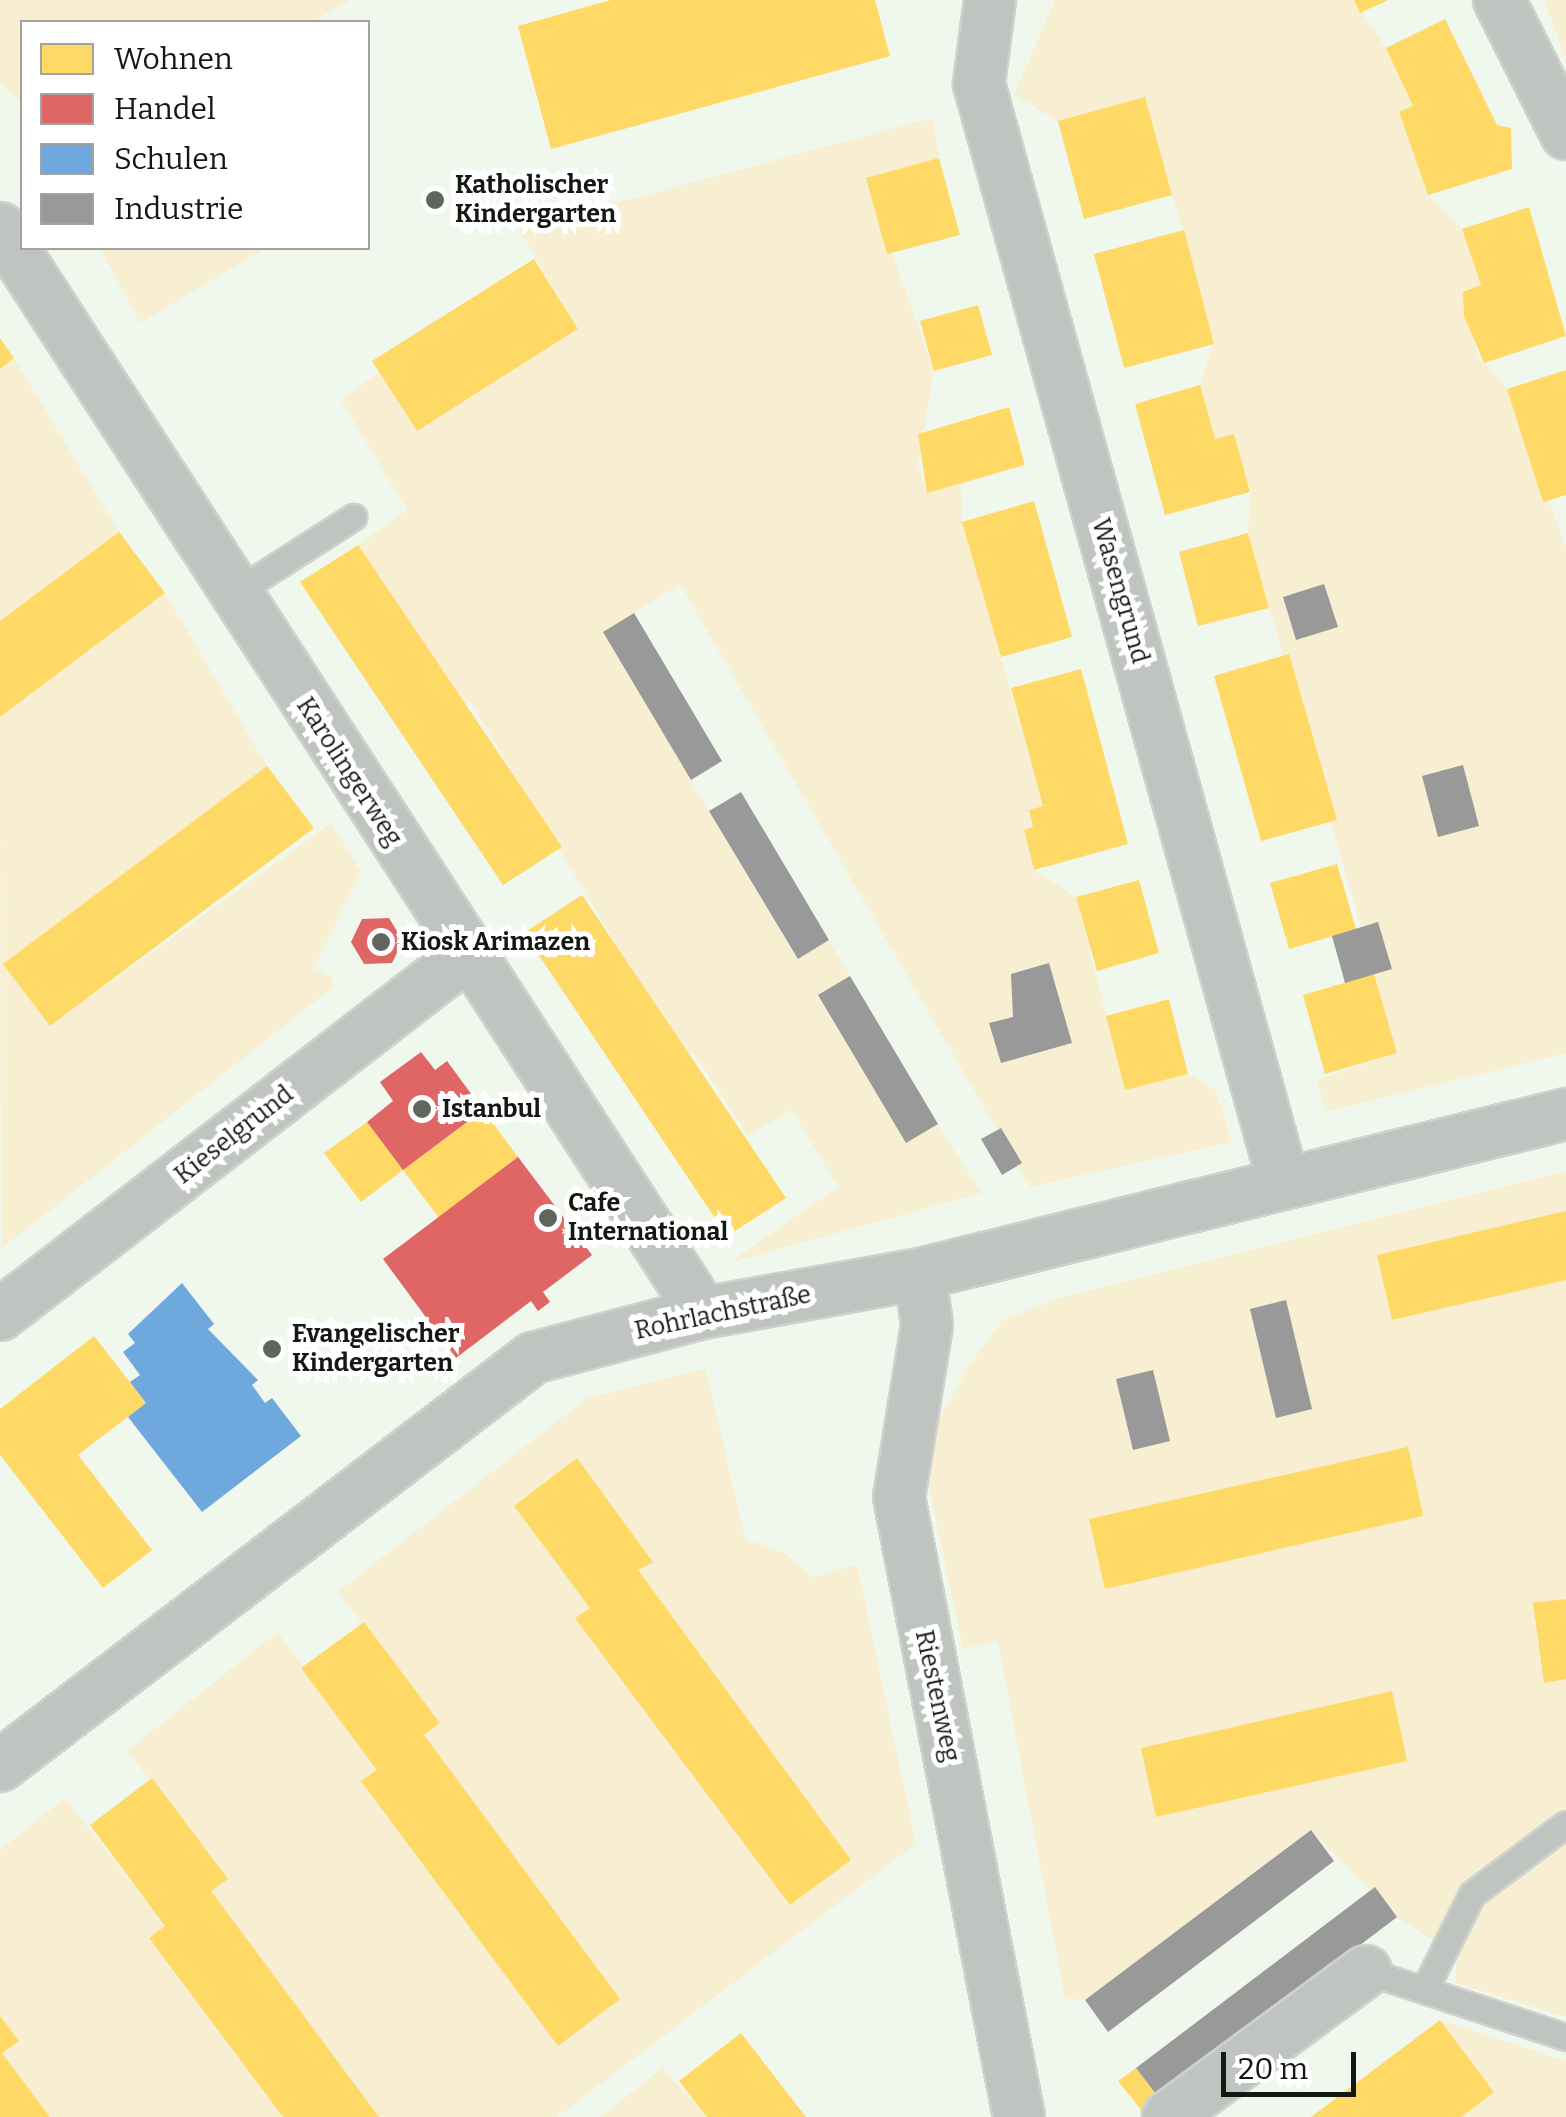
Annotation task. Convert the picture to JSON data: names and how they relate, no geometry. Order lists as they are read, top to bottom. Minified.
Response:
{"streets":{"street":["Wasengrund","Karolingerweg","Kieselgrund","Rohrlachstraße","Riestenweg"]},"crossings":[["Wasengrund","Rohrlachstraße"],["Karolingerweg","Kieselgrund"],["Karolingerweg","Rohrlachstraße"],["Rohrlachstraße","Riestenweg"]],"places":["Katholischer Kindergarten","Kiosk Arimazen","Istanbul","Cafe International","Evangelischer Kindergarten"],"legend":["Wohnen","Handel","Schulen","Industrie"],"scale_bar":"20 m"}
